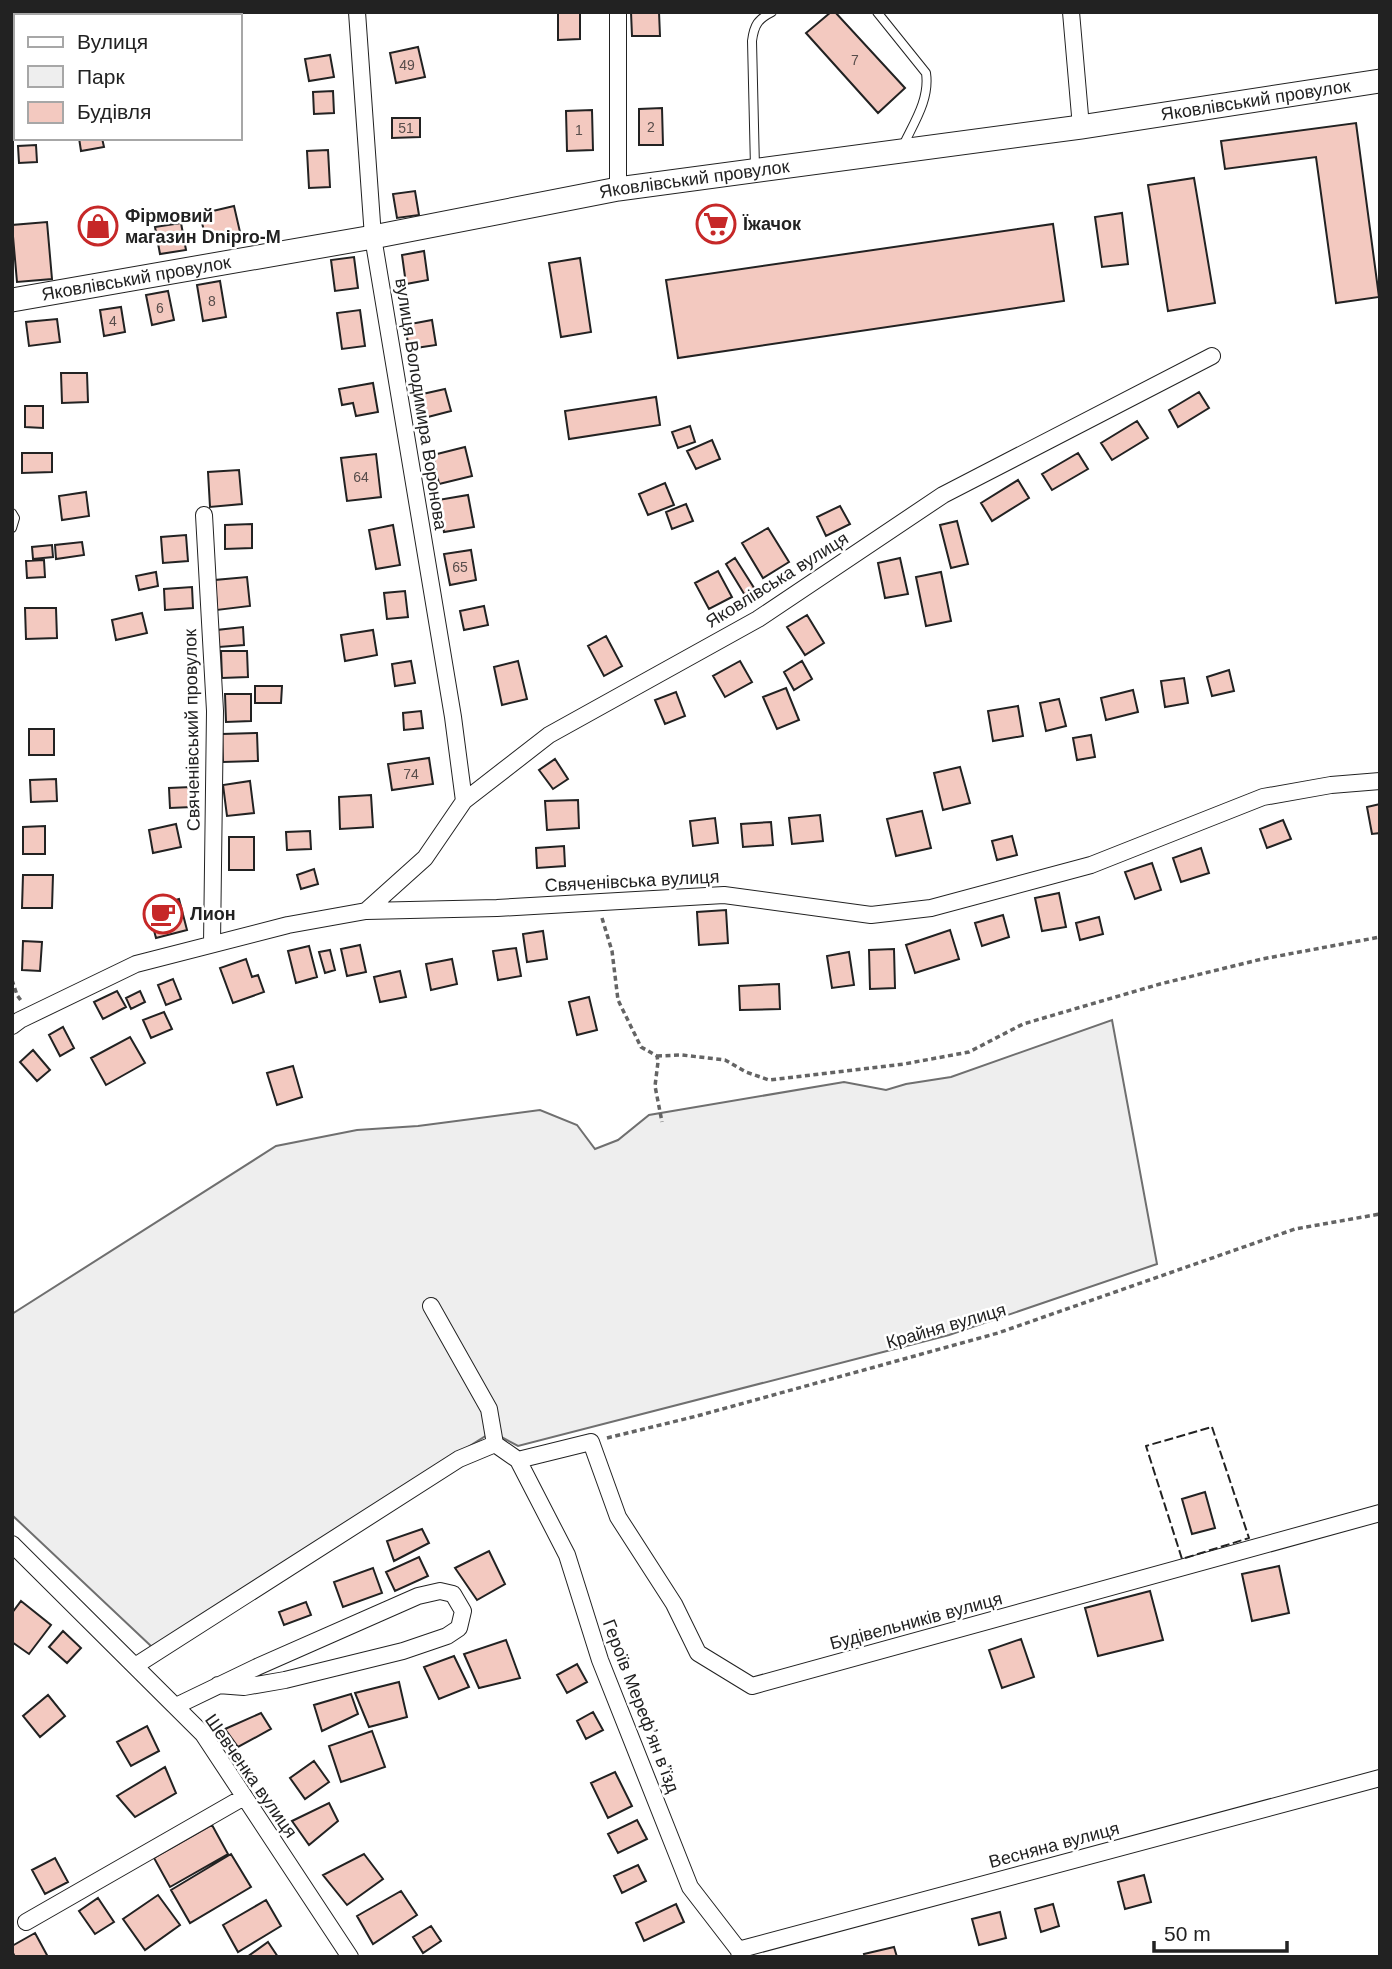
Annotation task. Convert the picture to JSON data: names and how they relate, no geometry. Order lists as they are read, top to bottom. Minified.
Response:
{"streets":{"street":["Яковлівський провулок","вулиця Володимира Воронова","Яковлівська вулиця","Свяченівський провулок","Свяченівська вулиця","Будівельників вулиця","Героїв Мерефʼян вʼїзд","Шевченка вулиця","Весняна вулиця"],"path":["Крайня вулиця"]},"crossings":[["Яковлівський провулок","вулиця Володимира Воронова"],["вулиця Володимира Воронова","Яковлівська вулиця"],["Яковлівська вулиця","Свяченівська вулиця"],["Свяченівський провулок","Свяченівська вулиця"],["Крайня вулиця","Будівельників вулиця"],["Героїв Мерефʼян вʼїзд","Весняна вулиця"]],"places":{"supermarket":["Їжачок"],"shop":["Фірмовий магазин Dnipro-M"],"cafe":["Лион"]},"house_numbers":["7","49","2","51","1","8","6","4","64","65","74"],"legend":["Вулиця","Парк","Будівля"],"scale_bar":"50 m"}
